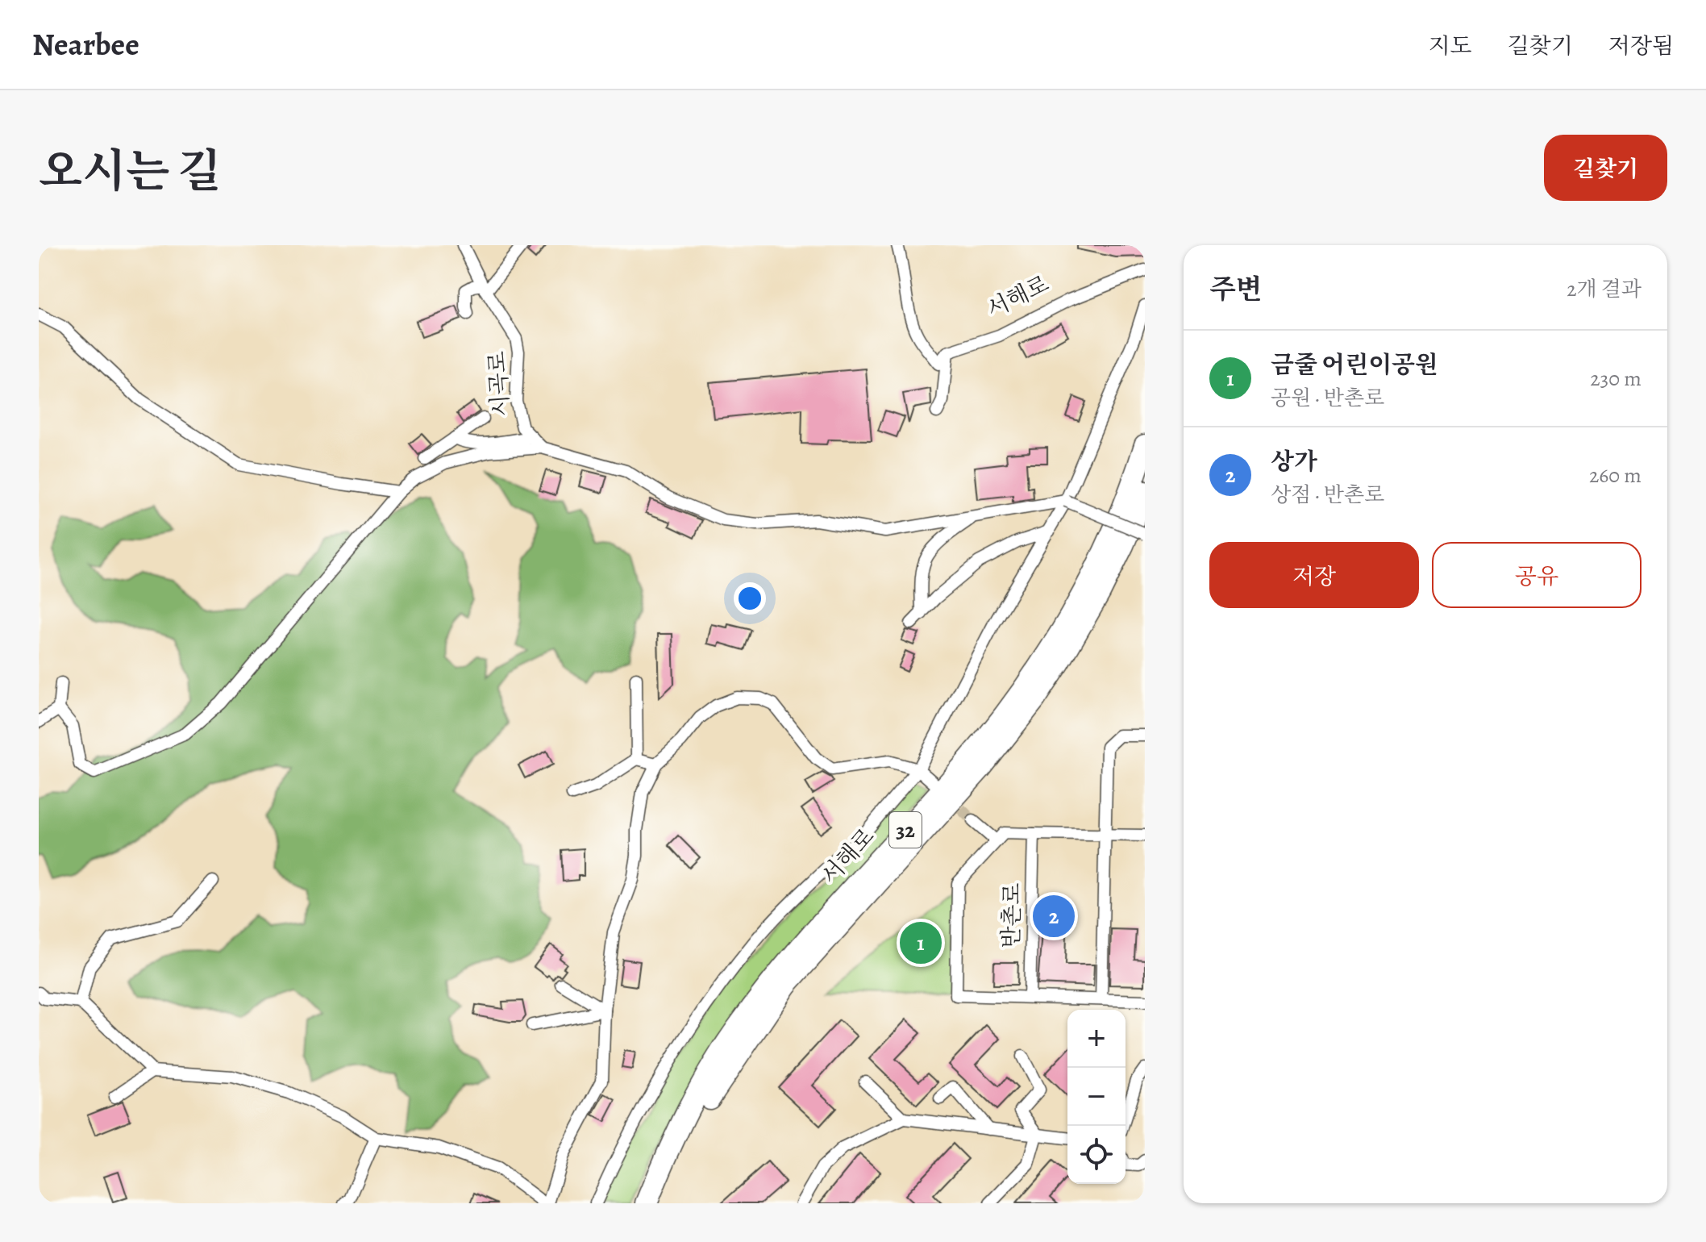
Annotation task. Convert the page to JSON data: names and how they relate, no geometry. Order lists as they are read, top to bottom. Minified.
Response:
{"streets":{"highway":["서해로","32"],"street":["시곡로","반촌로"]},"page":{"header":"Nearbee","nav":["지도","길찾기","저장됨"],"title":"오시는 길","buttons":["길찾기",["저장","공유"]],"heading":["주변","2개 결과"],"list":[{"mark":"1","name":"금줄 어린이공원","note":"공원 · 반촌로","value":"230 m"},{"mark":"2","name":"상가","note":"상점 · 반촌로","value":"260 m"}],"pins":["2","1"],"map_buttons":["+","−"]}}
